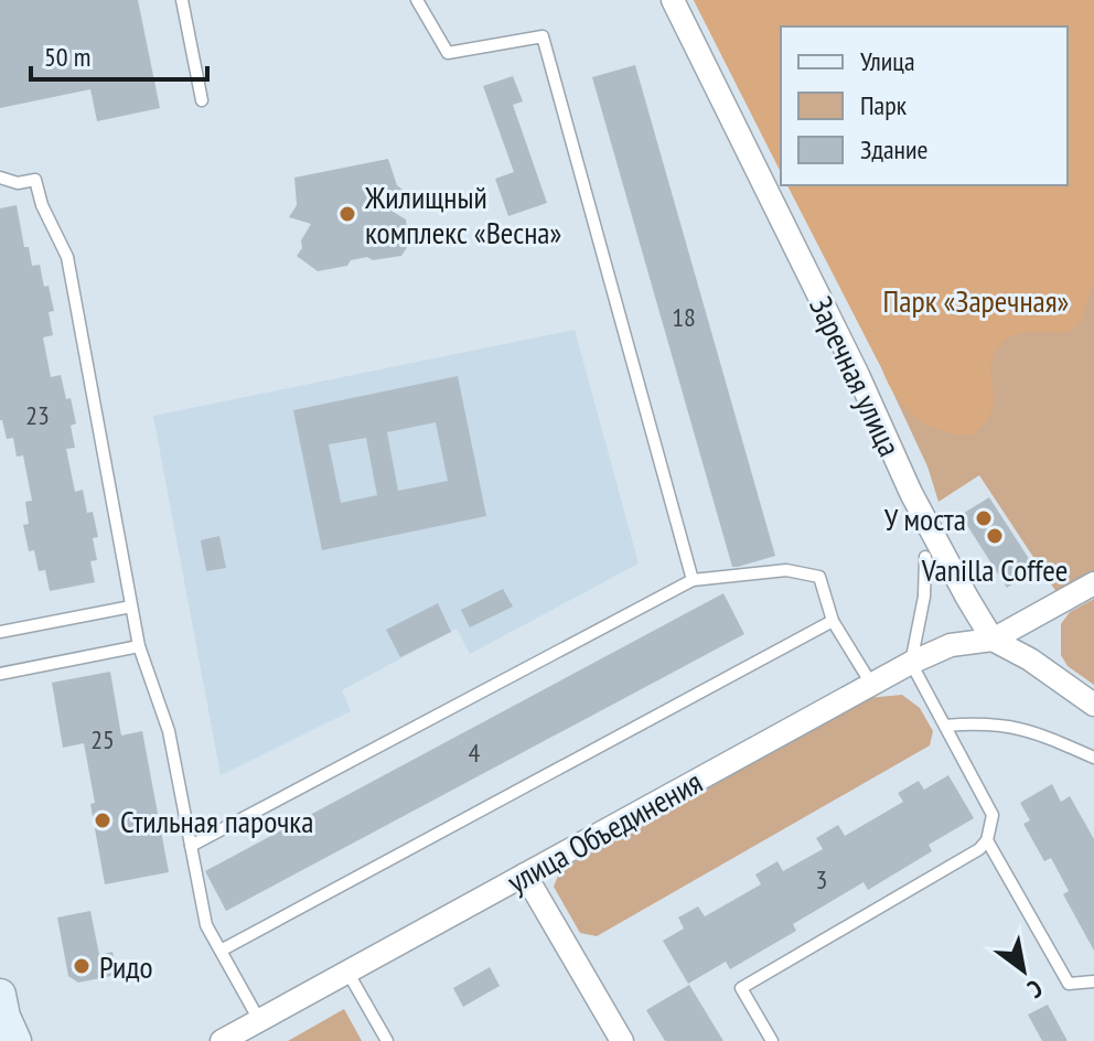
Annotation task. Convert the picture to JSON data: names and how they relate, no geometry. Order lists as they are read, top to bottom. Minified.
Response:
{"streets":{"street":["Заречная улица","улица Объединения"]},"crossings":[["Заречная улица","улица Объединения"]],"parks":["Парк «Заречная»"],"places":["Жилищный комплекс «Весна»","У моста","Vanilla Coffee","Стильная парочка","Ридо"],"house_numbers":["18","23","25","4","3"],"legend":["Улица","Парк","Здание"],"scale_bar":"50 m","north":"bottom right"}
